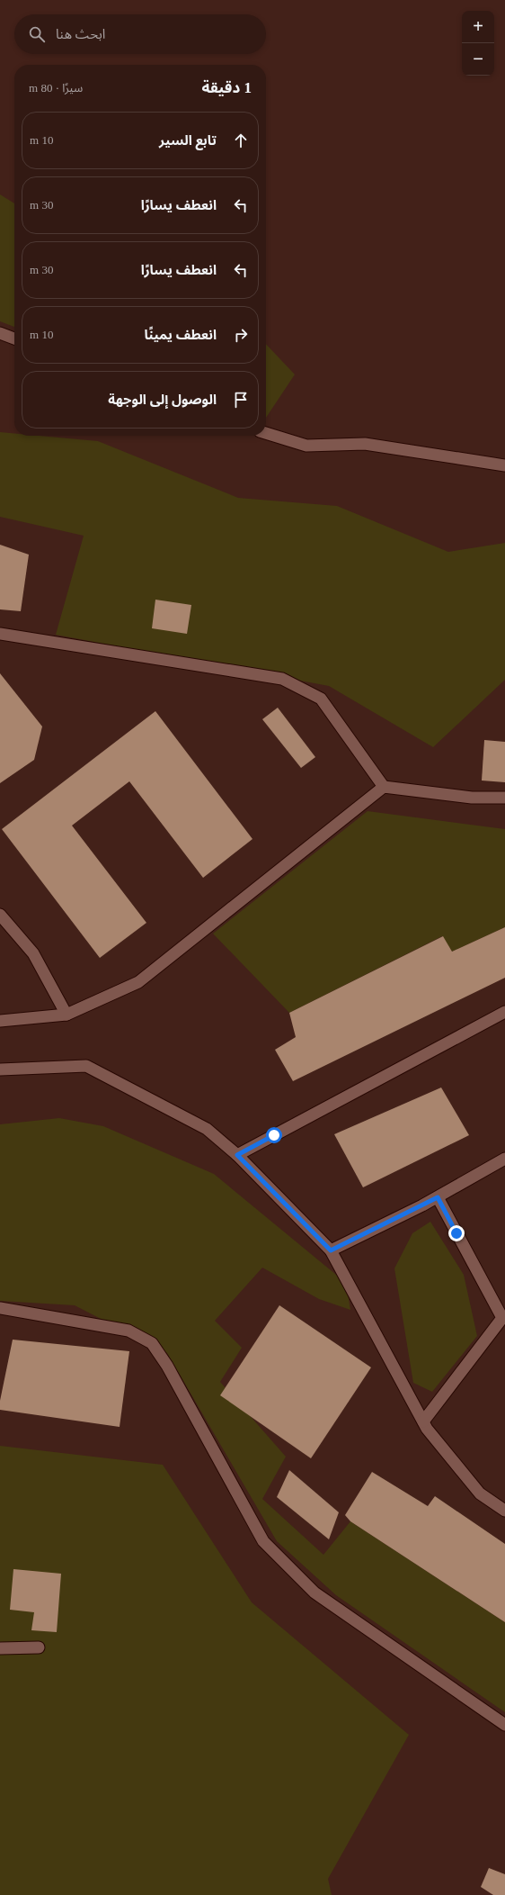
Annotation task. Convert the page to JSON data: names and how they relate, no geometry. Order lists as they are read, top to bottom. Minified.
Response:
{"page":{"map_buttons":["+","−"],"search":"ابحث هنا","heading":["1 دقيقة","سيرًا · 80 m"],"list":[["تابع السير","10 m"],["انعطف يسارًا","30 m"],["انعطف يسارًا","30 m"],["انعطف يمينًا","10 m"],"الوصول إلى الوجهة"]}}
